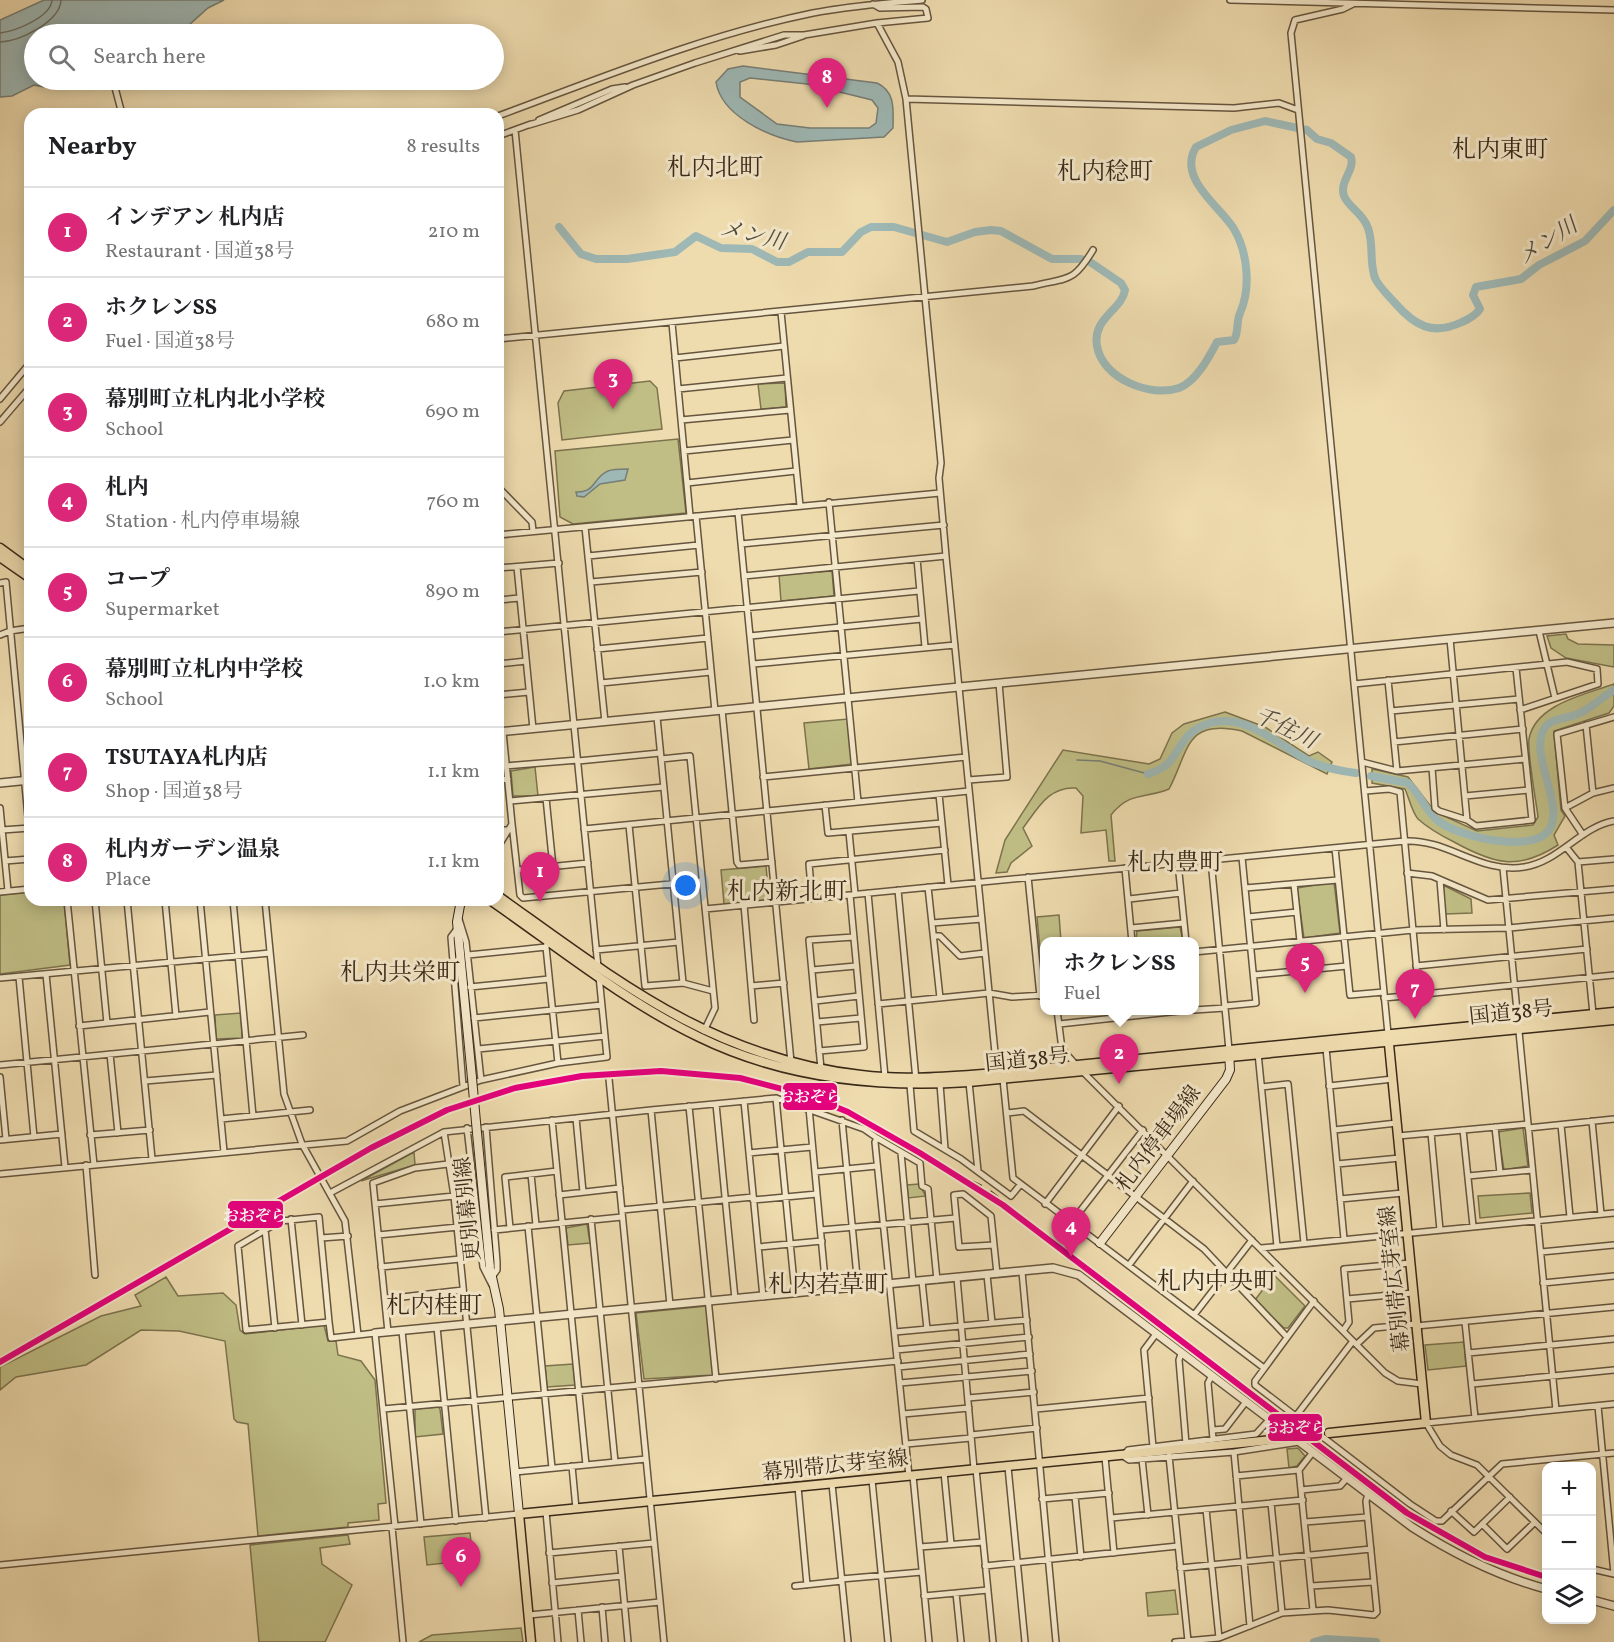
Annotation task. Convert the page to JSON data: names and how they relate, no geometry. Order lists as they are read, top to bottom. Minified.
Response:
{"streets":{"main road":["国道38号","札内停車場線","更別幕別線","幕別帯広芽室線"]},"crossings":[["国道38号","札内停車場線"],["国道38号","幕別帯広芽室線"],["更別幕別線","幕別帯広芽室線"]],"districts":["札内東町","札内北町","札内稔町","札内豊町","札内新北町","札内共栄町","札内中央町","札内若草町","札内桂町"],"water":["メン川","千住川"],"lines":["transit line おおぞら"],"page":{"search":"Search here","pins":["8","3","1","5","7","2","4","6"],"heading":["Nearby","8 results"],"list":[{"mark":"1","name":"インデアン 札内店","note":"Restaurant · 国道38号","value":"210 m"},{"mark":"2","name":"ホクレンSS","note":"Fuel · 国道38号","value":"680 m"},{"mark":"3","name":"幕別町立札内北小学校","note":"School","value":"690 m"},{"mark":"4","name":"札内","note":"Station · 札内停車場線","value":"760 m"},{"mark":"5","name":"コープ","note":"Supermarket","value":"890 m"},{"mark":"6","name":"幕別町立札内中学校","note":"School","value":"1.0 km"},{"mark":"7","name":"TSUTAYA札内店","note":"Shop · 国道38号","value":"1.1 km"},{"mark":"8","name":"札内ガーデン温泉","note":"Place","value":"1.1 km"}],"popup":["ホクレンSS","Fuel"],"map_buttons":["+","−"]}}
